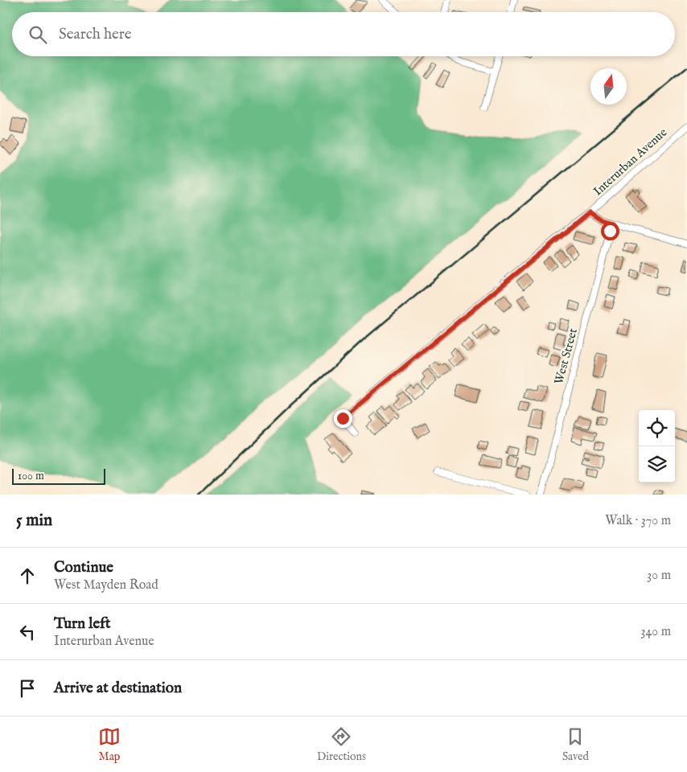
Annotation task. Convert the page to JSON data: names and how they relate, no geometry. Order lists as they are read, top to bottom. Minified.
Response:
{"streets":{"street":["Interurban Avenue","West Street"]},"scale_bar":"100 m","north":"top","page":{"search":"Search here","scale":"100 m","heading":["5 min","Walk · 370 m"],"list":[["Continue","West Mayden Road","30 m"],["Turn left","Interurban Avenue","340 m"],"Arrive at destination"],"nav":["Map","Directions","Saved"]}}
